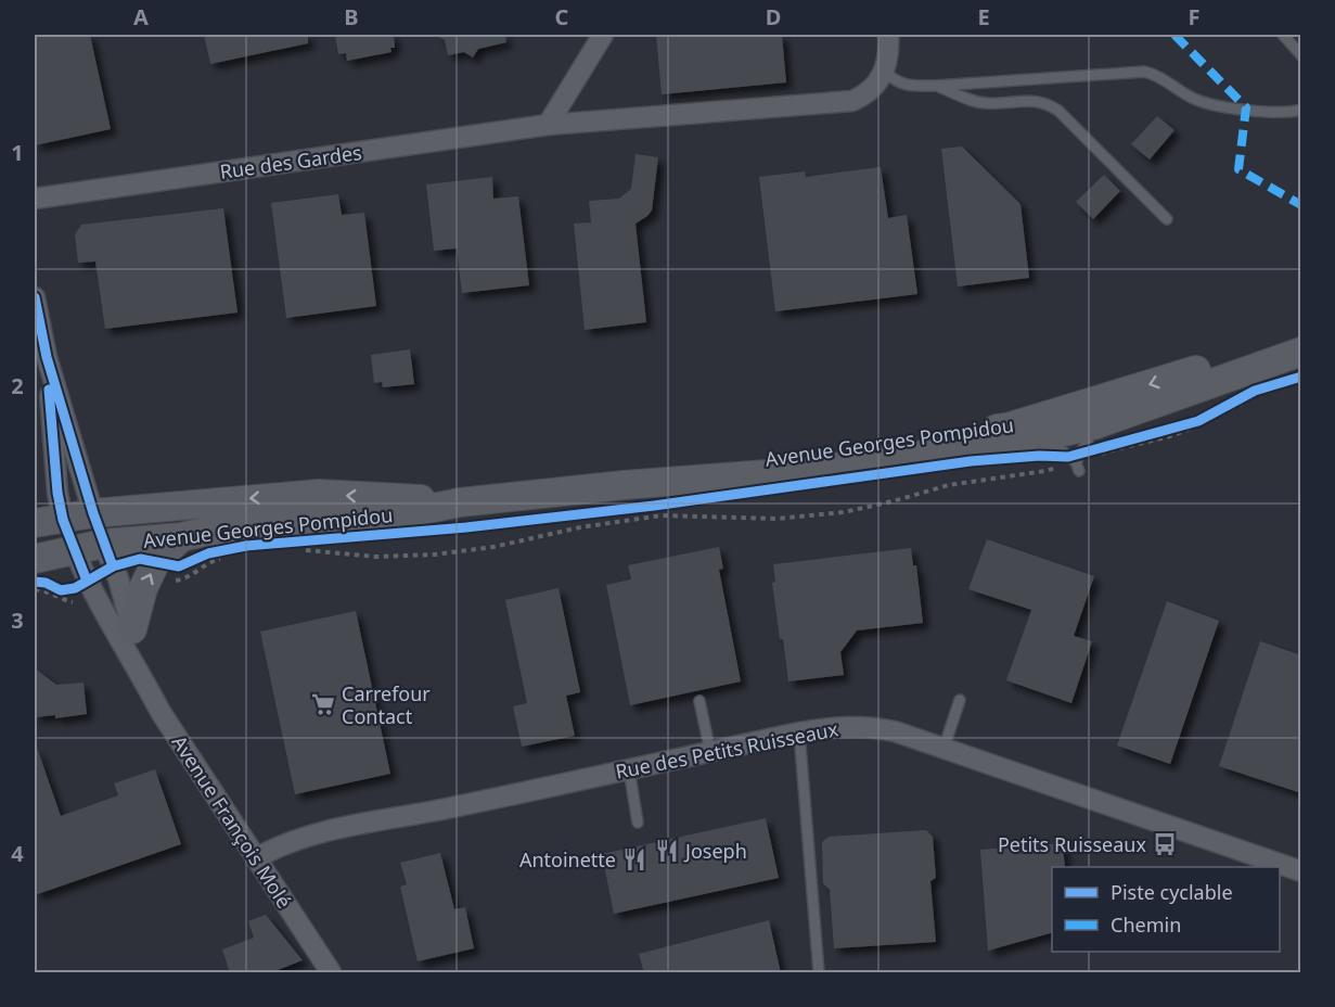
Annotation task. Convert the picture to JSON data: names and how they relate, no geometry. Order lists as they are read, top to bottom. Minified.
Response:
{"streets":{"main road":["Avenue Georges Pompidou"],"street":["Rue des Gardes","Rue des Petits Ruisseaux","Avenue François Molé"]},"crossings":[["Avenue Georges Pompidou","Avenue François Molé"],["Rue des Petits Ruisseaux","Avenue François Molé"]],"places":{"supermarket":["Carrefour Contact"],"bus stop":["Petits Ruisseaux"],"restaurant":["Joseph","Antoinette"]},"legend":["Piste cyclable","Chemin"],"grid":{"columns":["A","B","C","D","E","F"],"rows":["1","2","3","4"]}}
